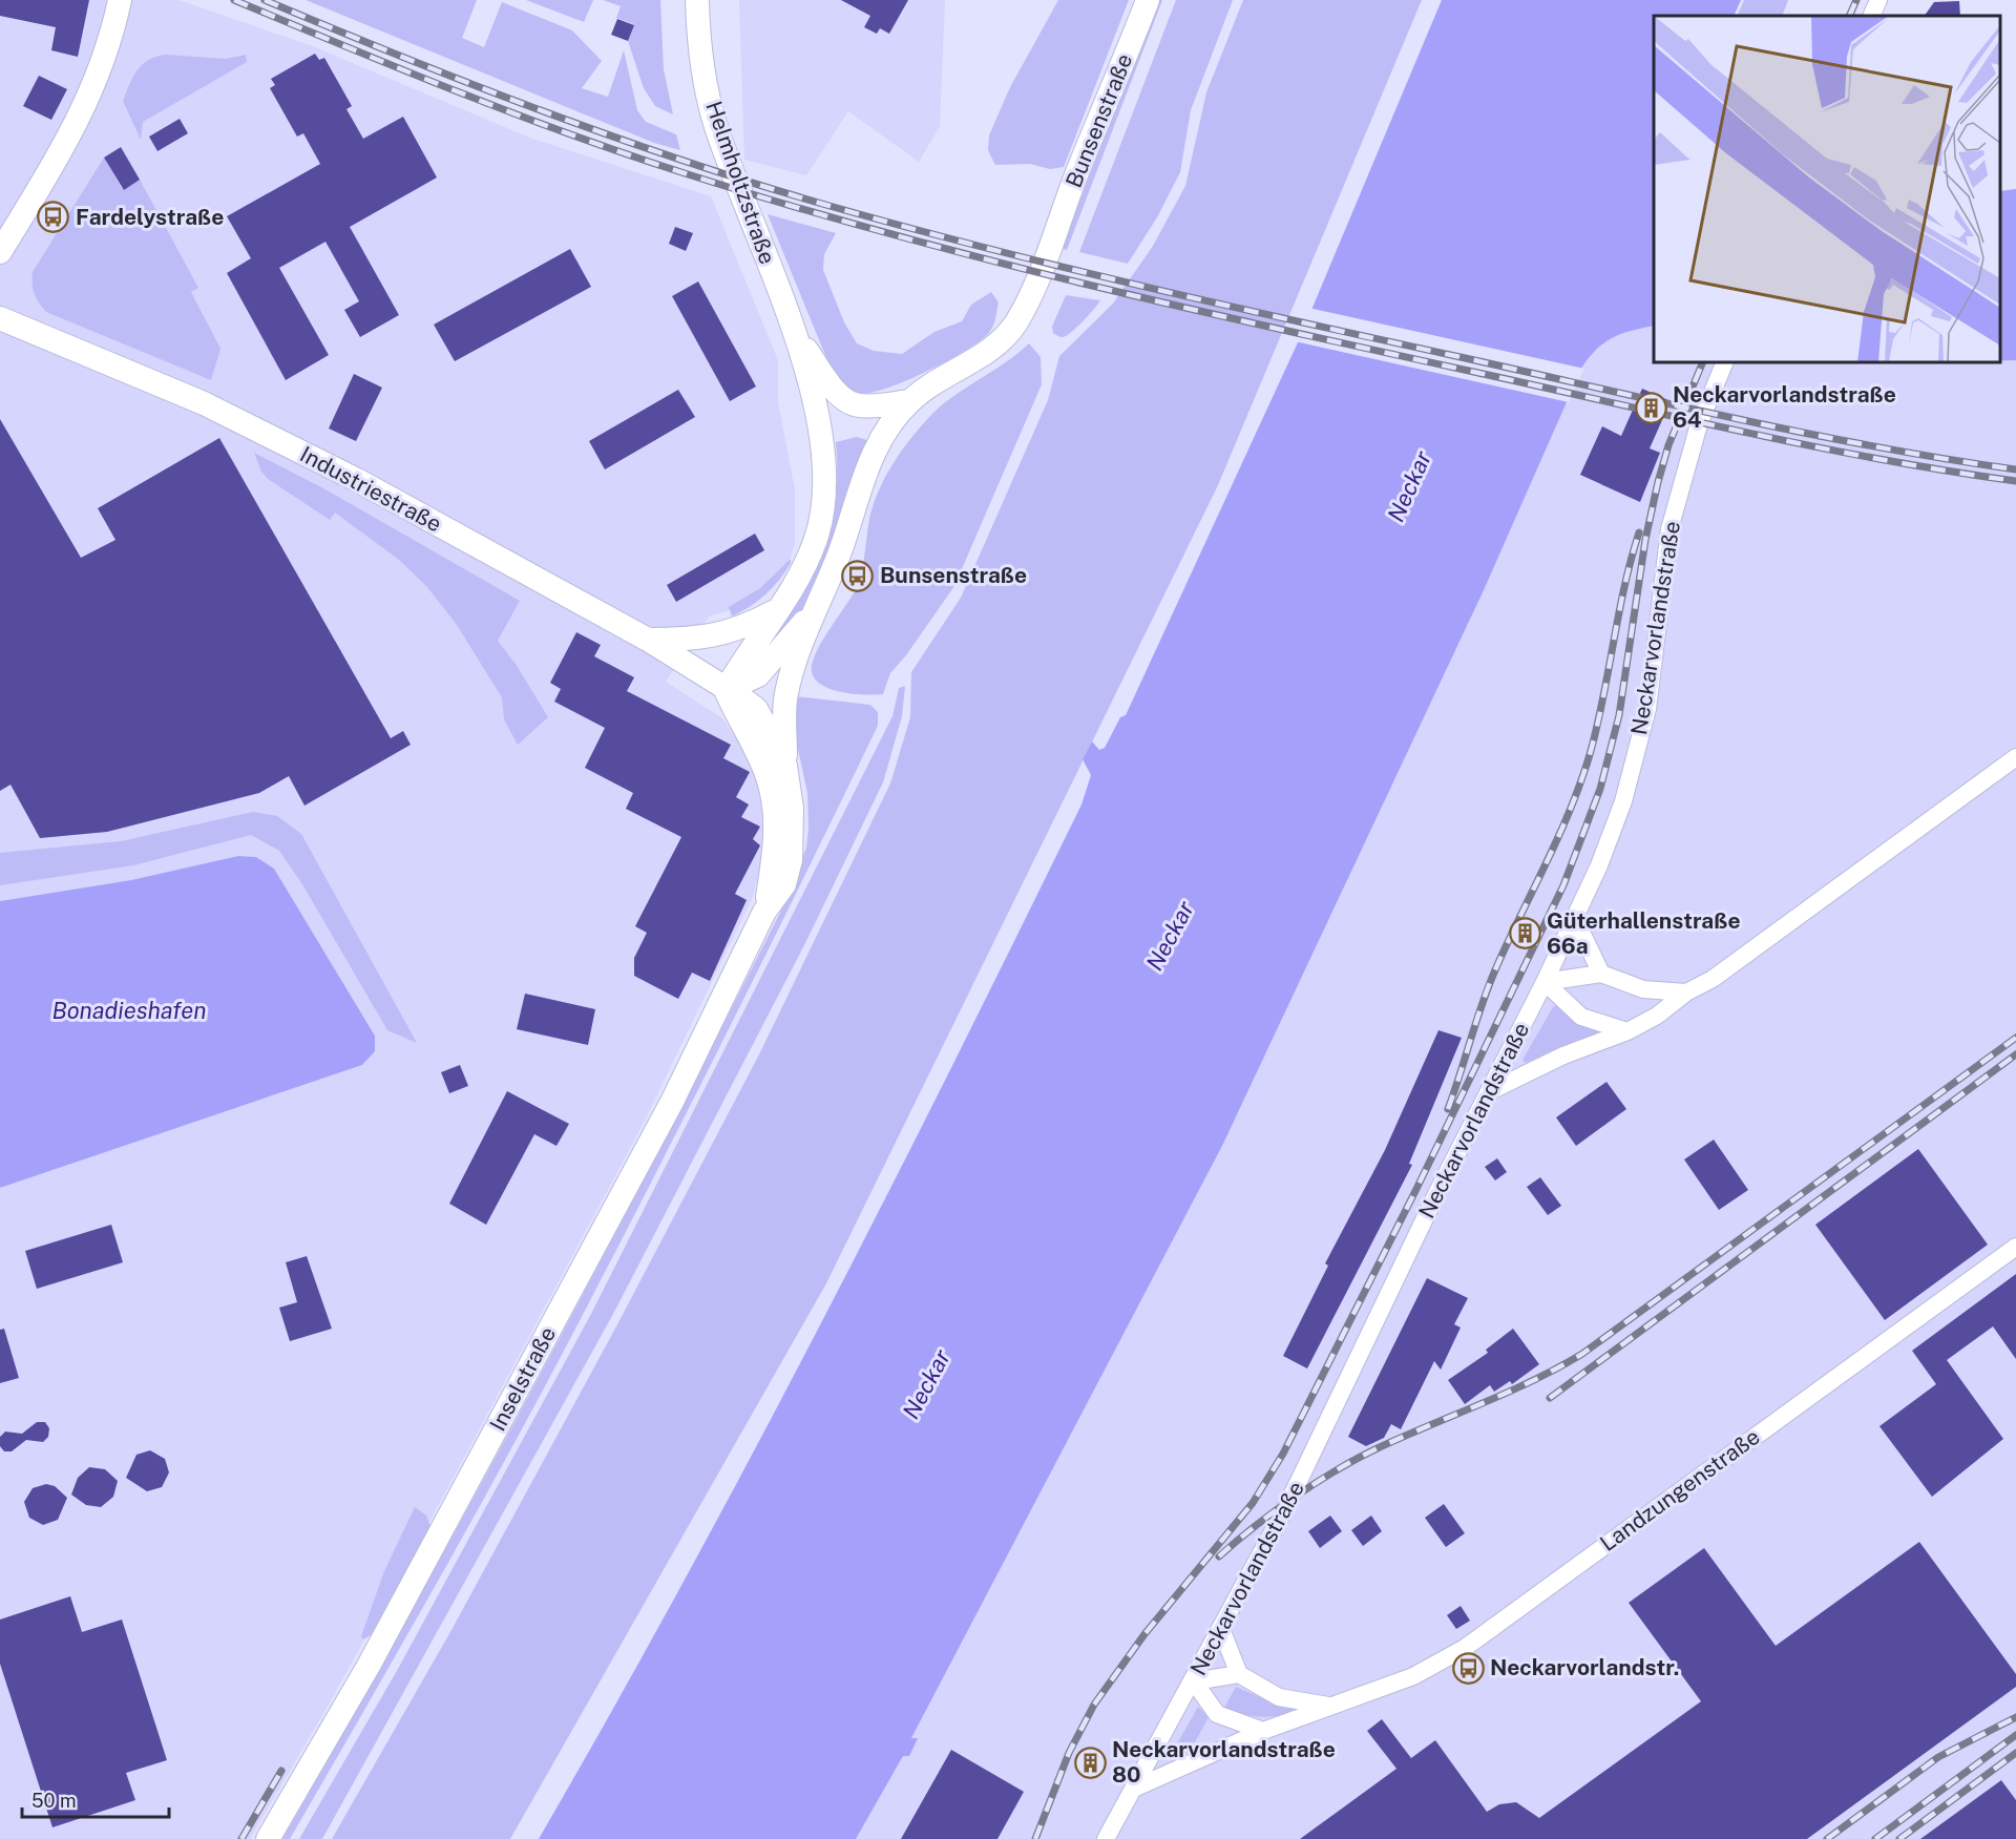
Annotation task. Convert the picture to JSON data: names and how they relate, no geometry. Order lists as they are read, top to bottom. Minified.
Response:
{"streets":{"street":["Bunsenstraße","Helmholtzstraße","Industriestraße","Neckarvorlandstraße","Inselstraße","Landzungenstraße"]},"crossings":[["Bunsenstraße","Helmholtzstraße"],["Bunsenstraße","Industriestraße"],["Bunsenstraße","Inselstraße"],["Helmholtzstraße","Industriestraße"],["Helmholtzstraße","Inselstraße"],["Industriestraße","Inselstraße"],["Neckarvorlandstraße","Landzungenstraße"]],"water":["Neckar","Bonadieshafen"],"places":{"bus stop":["Fardelystraße","Bunsenstraße","Neckarvorlandstr."],"building":["Neckarvorlandstraße 64","Güterhallenstraße 66a","Neckarvorlandstraße 80"]},"scale_bar":"50 m"}
